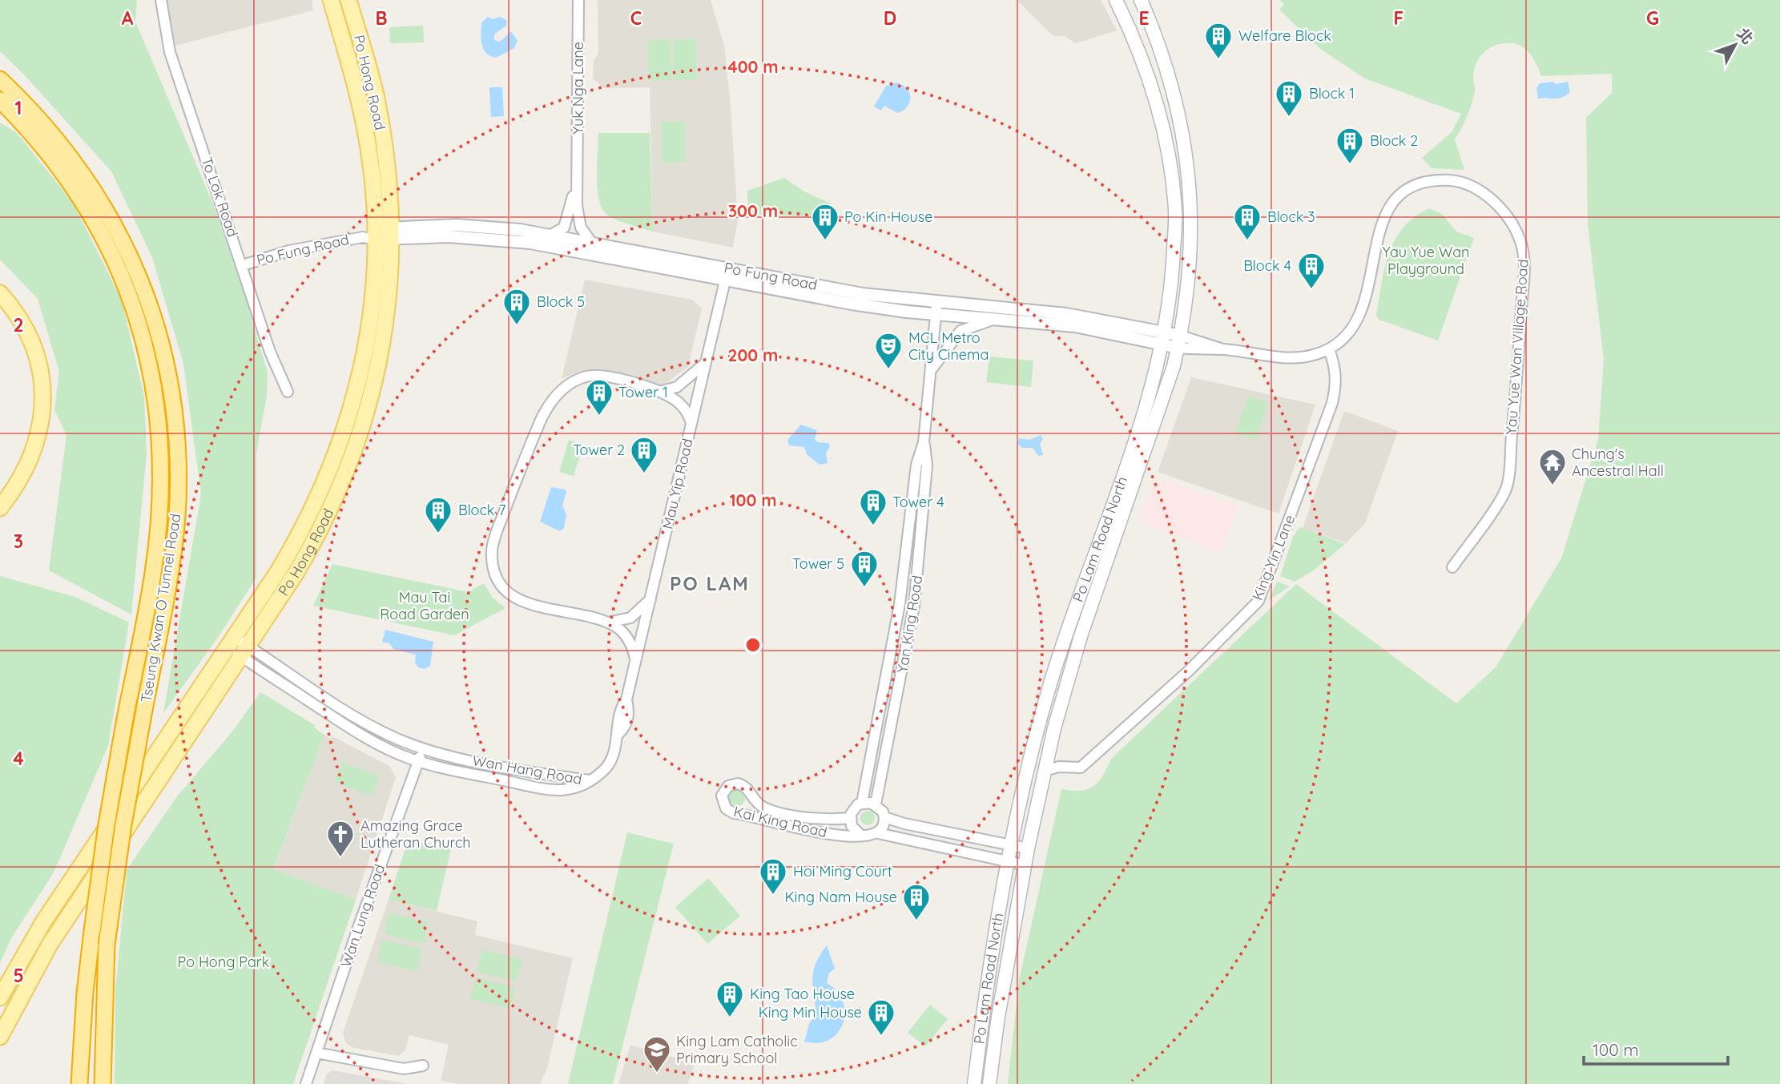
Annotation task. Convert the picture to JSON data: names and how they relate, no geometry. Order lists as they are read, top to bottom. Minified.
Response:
{"streets":{"highway":["Tseung Kwan O Tunnel Road"],"main road":["Po Hong Road","Po Lam Road North"],"street":["Yuk Nga Lane","To Lok Road","Po Fung Road","Yau Yue Wan Village Road","Mau Yip Road","King Yin Lane","Yan King Road","Wan Hang Road","Kai King Road","Wan Lung Road"]},"crossings":[["Po Hong Road","Po Fung Road"],["Po Hong Road","Wan Hang Road"],["Yuk Nga Lane","Po Fung Road"],["To Lok Road","Po Fung Road"],["Po Fung Road","Yau Yue Wan Village Road"],["Po Fung Road","Mau Yip Road"],["Po Fung Road","Po Lam Road North"],["Po Fung Road","Yan King Road"],["Yau Yue Wan Village Road","Po Lam Road North"],["Yau Yue Wan Village Road","King Yin Lane"],["Mau Yip Road","Wan Hang Road"],["Po Lam Road North","King Yin Lane"],["Po Lam Road North","Kai King Road"],["Yan King Road","Kai King Road"],["Wan Hang Road","Wan Lung Road"]],"districts":["PO LAM"],"parks":["Yau Yue Wan Playground","Mau Tai Road Garden","Po Hong Park"],"places":{"building":["Welfare Block","Block 1","Block 2","Po Kin House","Block 3","Block 4","Block 5","Tower 1","Tower 2","Tower 4","Block 7","Tower 5","Hoi Ming Court","King Nam House","King Tao House","King Min House"],"theatre":["MCL Metro City Cinema"],"temple":["Chung's Ancestral Hall"],"church":["Amazing Grace Lutheran Church"],"school or university":["King Lam Catholic Primary School"]},"scale_bar":"100 m","north":"top right","grid":{"columns":["A","B","C","D","E","F","G"],"rows":["1","2","3","4","5"]},"rings":["400 m","300 m","200 m","100 m"]}
